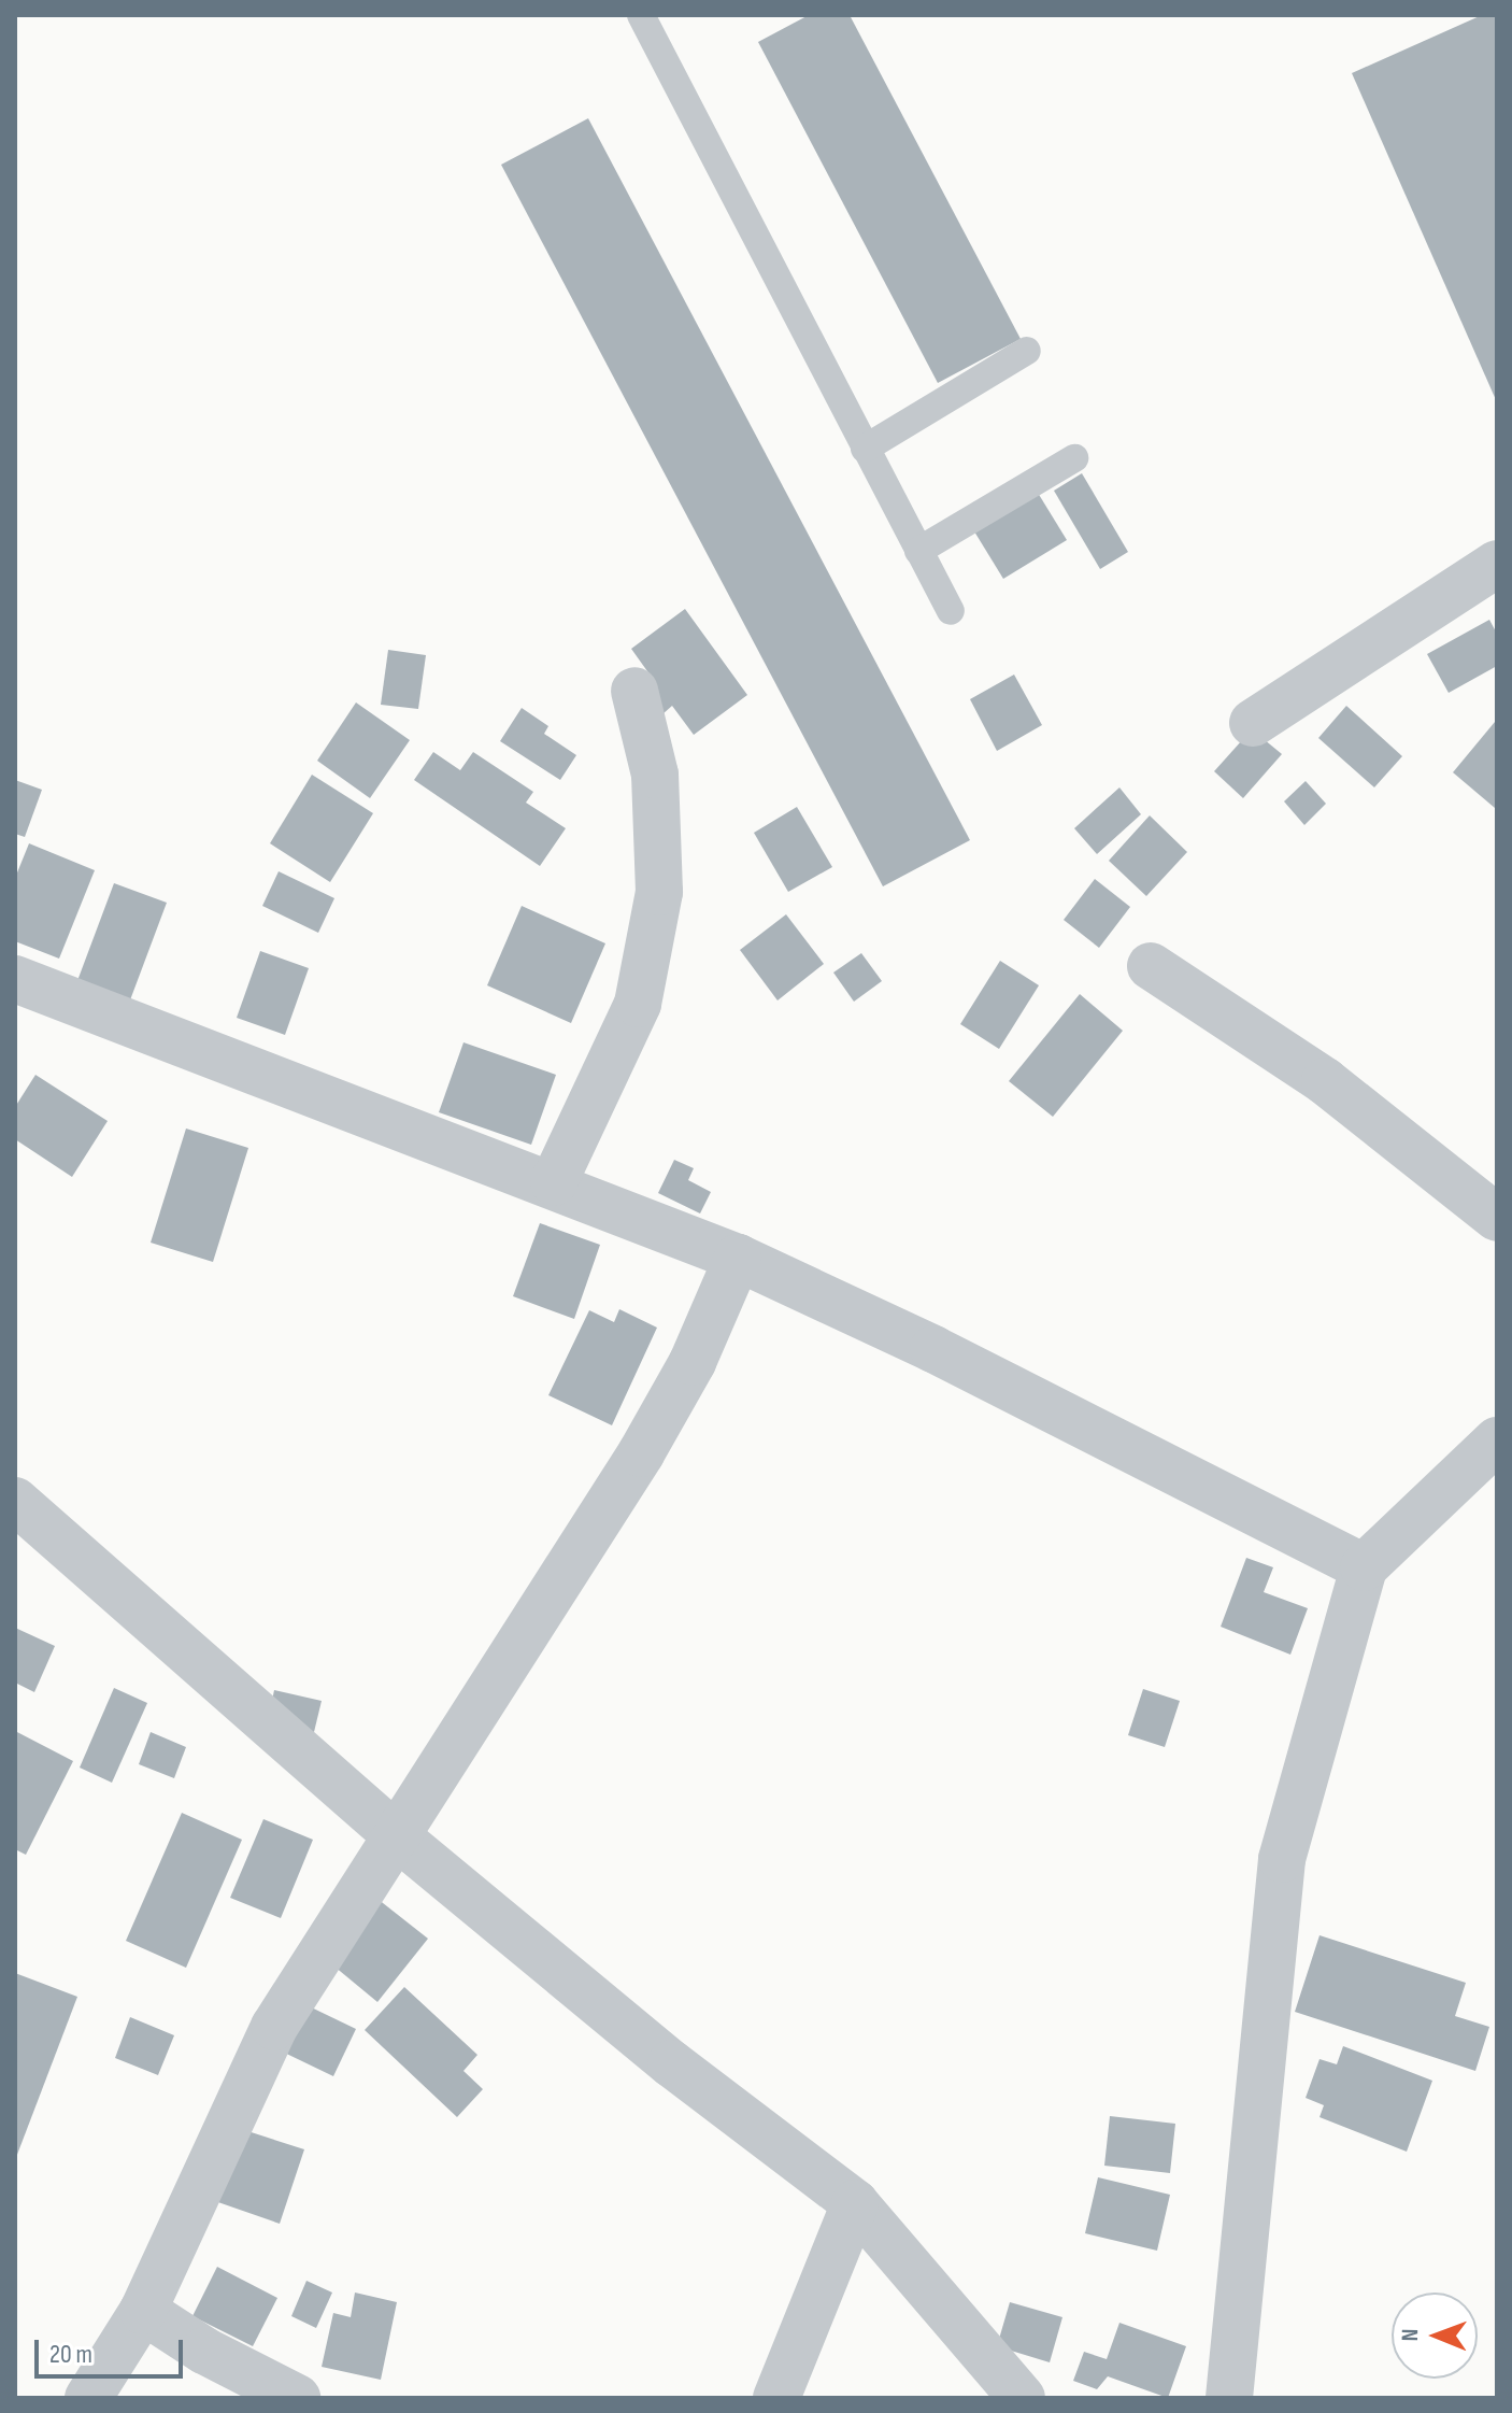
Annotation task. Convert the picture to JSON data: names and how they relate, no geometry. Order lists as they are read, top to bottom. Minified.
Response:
{"scale_bar":"20 m","north":"left"}
